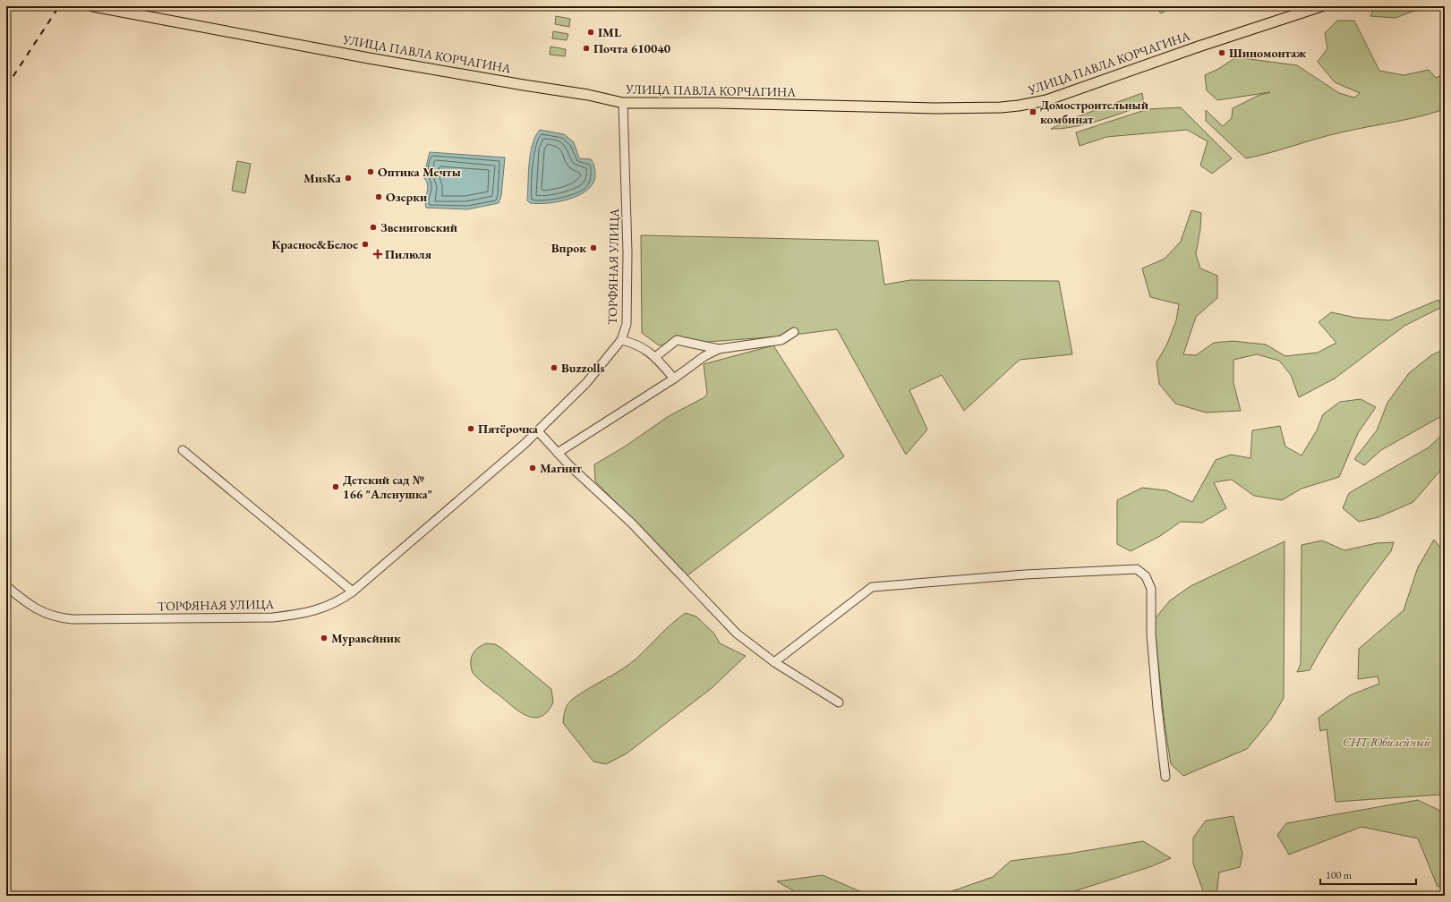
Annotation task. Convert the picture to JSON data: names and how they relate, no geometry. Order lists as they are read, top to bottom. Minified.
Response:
{"streets":{"main road":["УЛИЦА ПАВЛА КОРЧАГИНА"],"street":["ТОРФЯНАЯ УЛИЦА"]},"crossings":[["УЛИЦА ПАВЛА КОРЧАГИНА","ТОРФЯНАЯ УЛИЦА"]],"parks":["СНТ Юбилейный"],"places":{"other":["IML","Почта 610040","Шиномонтаж","Оптика Мечты","МиsКа","Озерки","Звениговский","Красное&Белое","Впрок","Buzzolls","Пятёрочка","Магнит","Детский сад № 166 \"Аленушка\"","Муравейник"],"transit":["Домостроительный комбинат"],"health":["Пилюля"]},"scale_bar":"100 m"}
